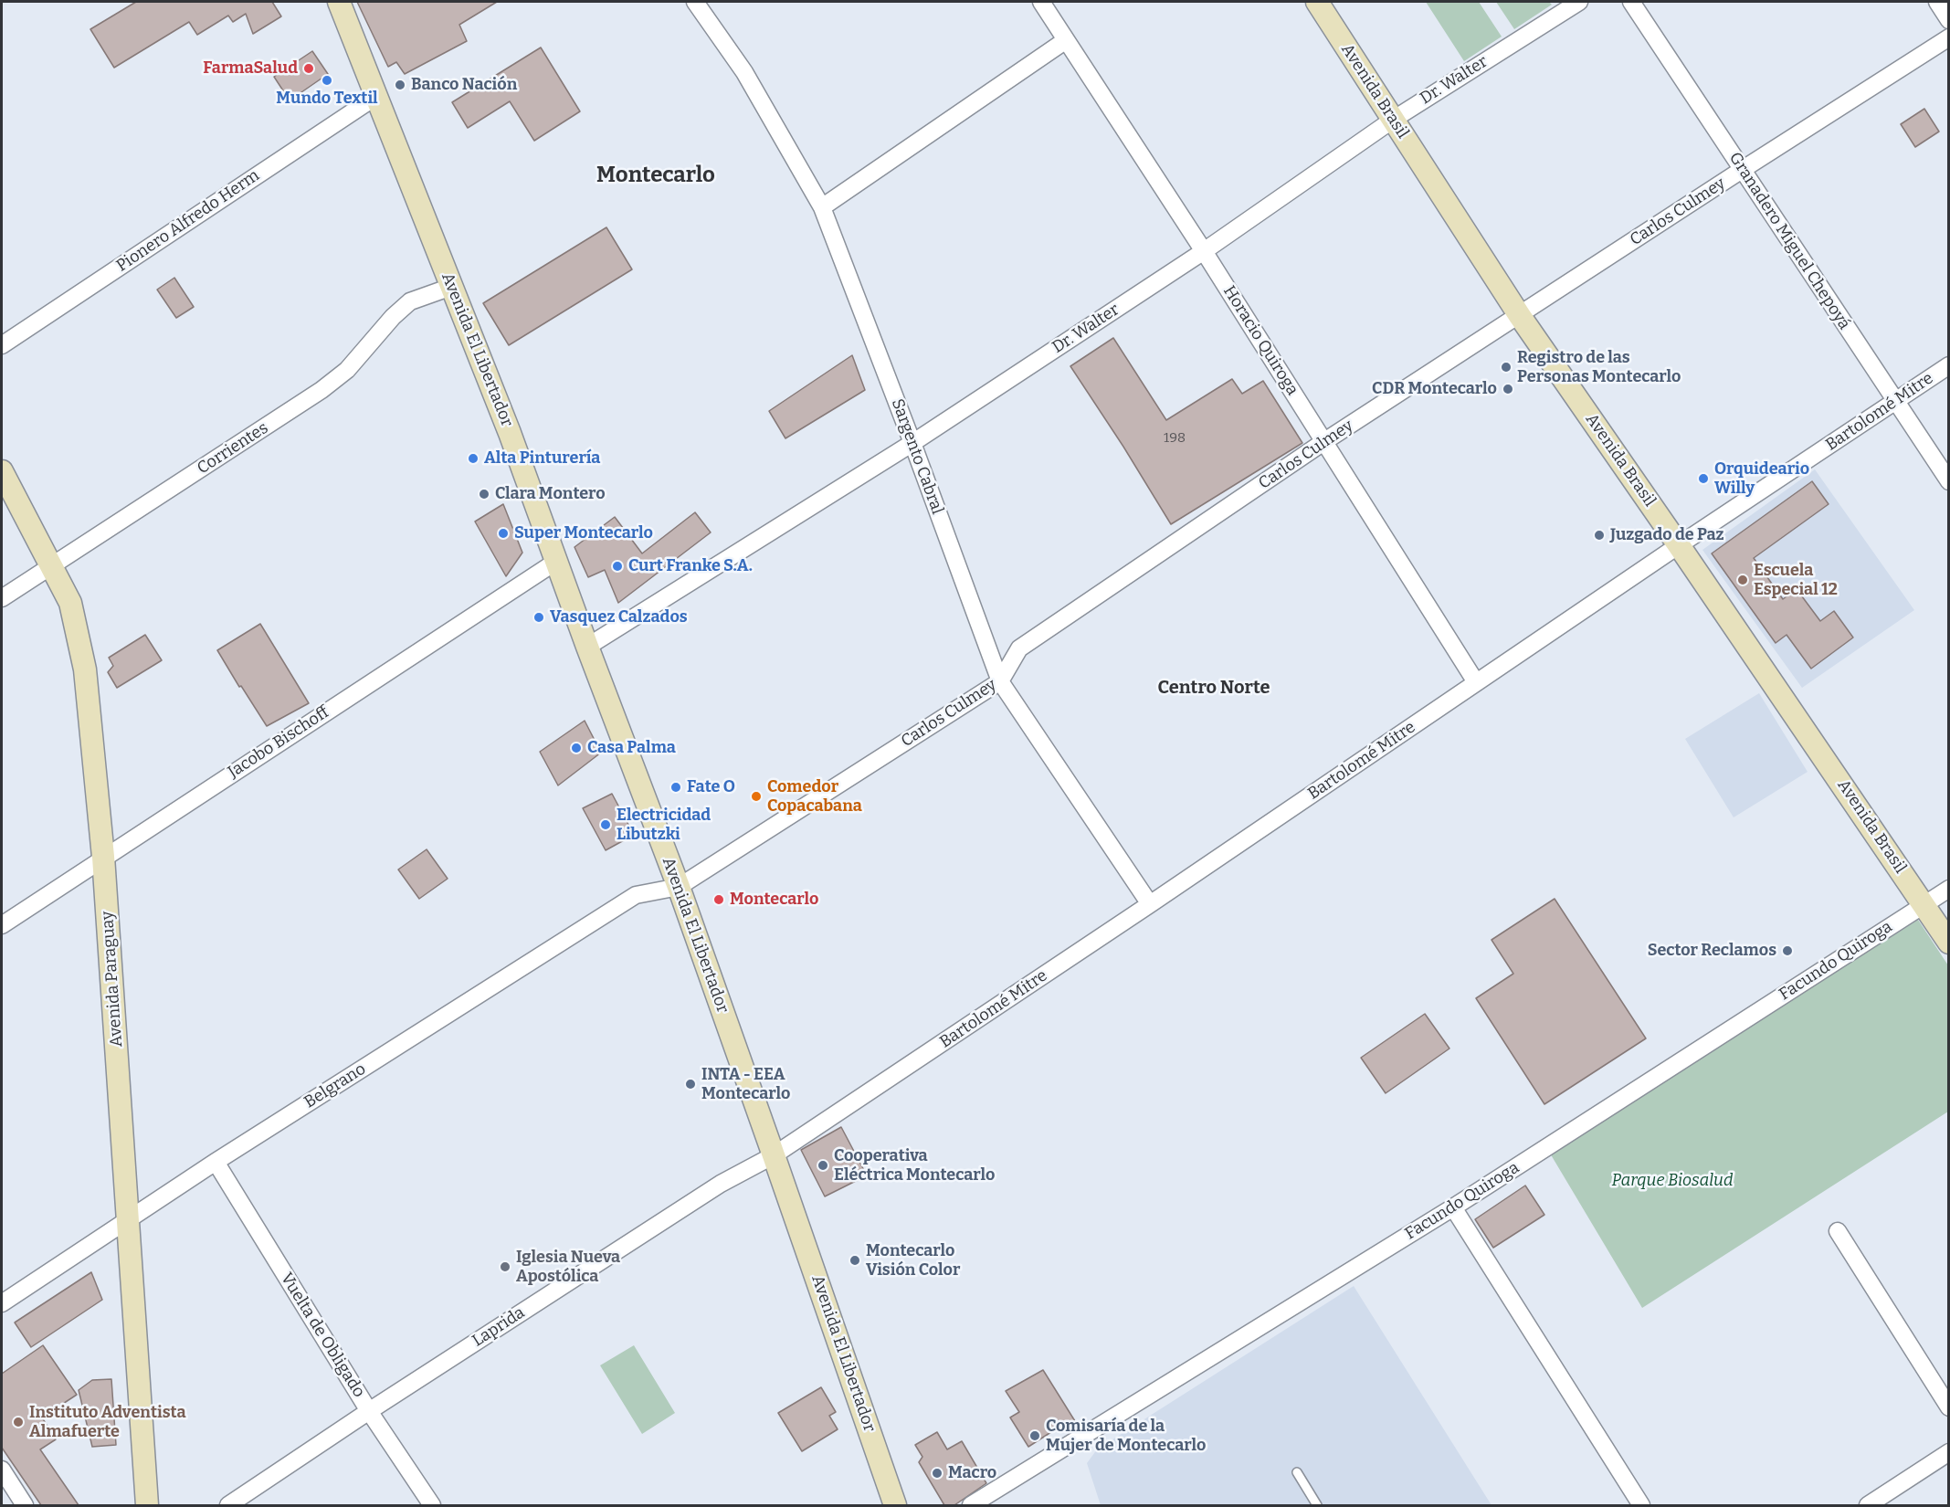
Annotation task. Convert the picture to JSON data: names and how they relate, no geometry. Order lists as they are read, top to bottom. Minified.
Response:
{"streets":{"main road":["Avenida Brasil","Avenida El Libertador","Avenida Paraguay"],"street":["Dr. Walter","Carlos Culmey","Pionero Alfredo Herm","Granadero Miguel Chepoyá","Horacio Quiroga","Bartolomé Mitre","Corrientes","Sargento Cabral","Jacobo Bischoff","Facundo Quiroga","Belgrano","Laprida","Vuelta de Obligado"]},"crossings":[["Dr. Walter","Avenida Brasil"],["Dr. Walter","Horacio Quiroga"],["Dr. Walter","Avenida El Libertador"],["Dr. Walter","Sargento Cabral"],["Avenida Brasil","Carlos Culmey"],["Avenida Brasil","Bartolomé Mitre"],["Avenida Brasil","Facundo Quiroga"],["Carlos Culmey","Granadero Miguel Chepoyá"],["Carlos Culmey","Horacio Quiroga"],["Carlos Culmey","Avenida El Libertador"],["Carlos Culmey","Sargento Cabral"],["Carlos Culmey","Belgrano"],["Pionero Alfredo Herm","Avenida El Libertador"],["Granadero Miguel Chepoyá","Bartolomé Mitre"],["Horacio Quiroga","Bartolomé Mitre"],["Avenida El Libertador","Bartolomé Mitre"],["Avenida El Libertador","Corrientes"],["Avenida El Libertador","Jacobo Bischoff"],["Avenida El Libertador","Belgrano"],["Avenida El Libertador","Laprida"],["Bartolomé Mitre","Sargento Cabral"],["Bartolomé Mitre","Laprida"],["Corrientes","Avenida Paraguay"],["Jacobo Bischoff","Avenida Paraguay"],["Avenida Paraguay","Belgrano"],["Belgrano","Vuelta de Obligado"],["Laprida","Vuelta de Obligado"]],"districts":["Montecarlo","Centro Norte"],"parks":["Parque Biosalud"],"places":["FarmaSalud","Mundo Textil","Banco Nación","Registro de las Personas Montecarlo","CDR Montecarlo","Alta Pinturería","Orquideario Willy","Clara Montero","Super Montecarlo","Juzgado de Paz","Curt Franke S.A.","Escuela Especial 12","Vasquez Calzados","Casa Palma","Fate O","Comedor Copacabana","Electricidad Libutzki","Montecarlo","Sector Reclamos","INTA - EEA Montecarlo","Cooperativa Eléctrica Montecarlo","Montecarlo Visión Color","Iglesia Nueva Apostólica","Instituto Adventista Almafuerte","Comisaría de la Mujer de Montecarlo","Macro"],"house_numbers":["198"]}
